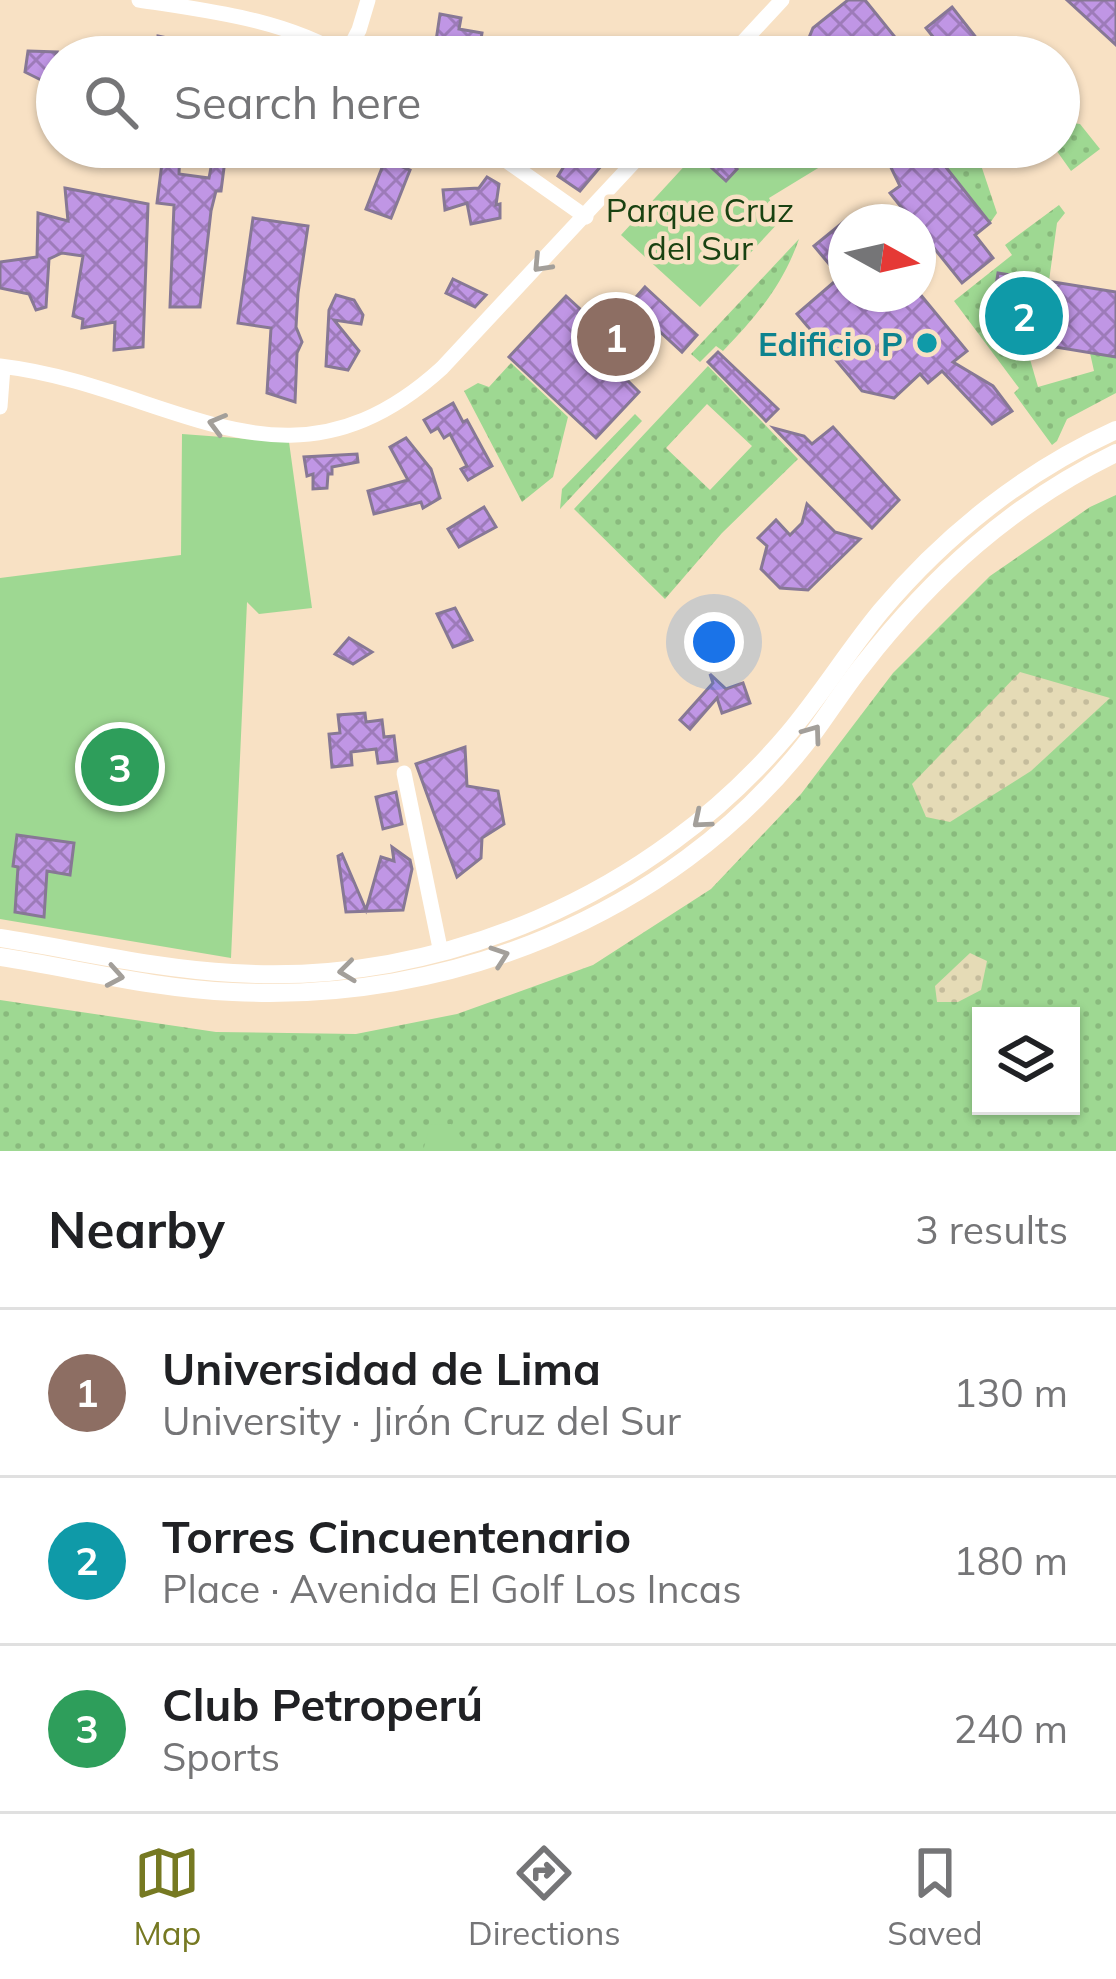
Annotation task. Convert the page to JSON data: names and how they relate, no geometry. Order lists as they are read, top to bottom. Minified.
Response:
{"parks":["Parque Cruz del Sur"],"places":["Edificio P"],"north":"right","page":{"search":"Search here","pins":["2","1","3"],"heading":["Nearby","3 results"],"list":[{"mark":"1","name":"Universidad de Lima","note":"University · Jirón Cruz del Sur","value":"130 m"},{"mark":"2","name":"Torres Cincuentenario","note":"Place · Avenida El Golf Los Incas","value":"180 m"},{"mark":"3","name":"Club Petroperú","note":"Sports","value":"240 m"}],"nav":["Map","Directions","Saved"]}}
